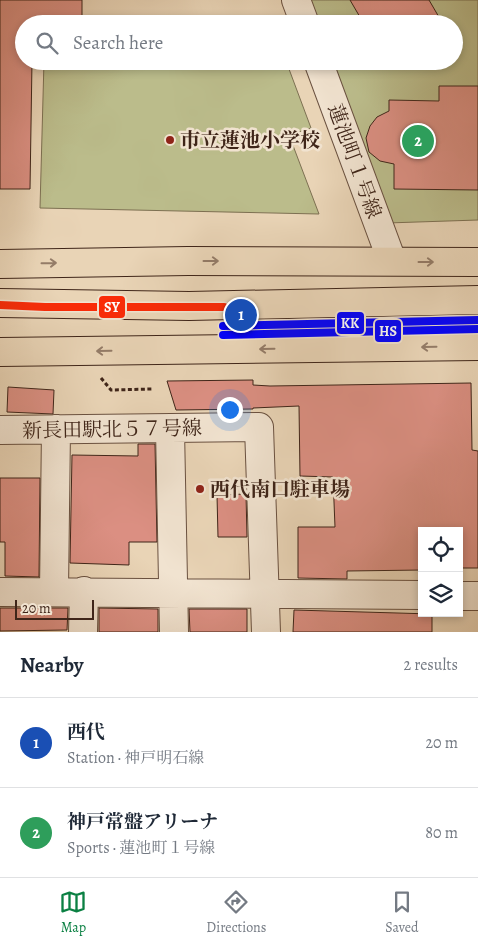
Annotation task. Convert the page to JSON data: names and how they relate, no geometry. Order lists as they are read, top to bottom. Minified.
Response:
{"streets":{"street":["蓮池町１号線","新長田駅北５７号線"]},"places":["市立蓮池小学校","西代南口駐車場"],"lines":["transit line SY","transit line KK","transit line HS"],"scale_bar":"20 m","page":{"search":"Search here","pins":["2","1"],"scale":"20 m","heading":["Nearby","2 results"],"list":[{"mark":"1","name":"西代","note":"Station · 神戸明石線","value":"20 m"},{"mark":"2","name":"神戸常盤アリーナ","note":"Sports · 蓮池町１号線","value":"80 m"}],"nav":["Map","Directions","Saved"]}}
